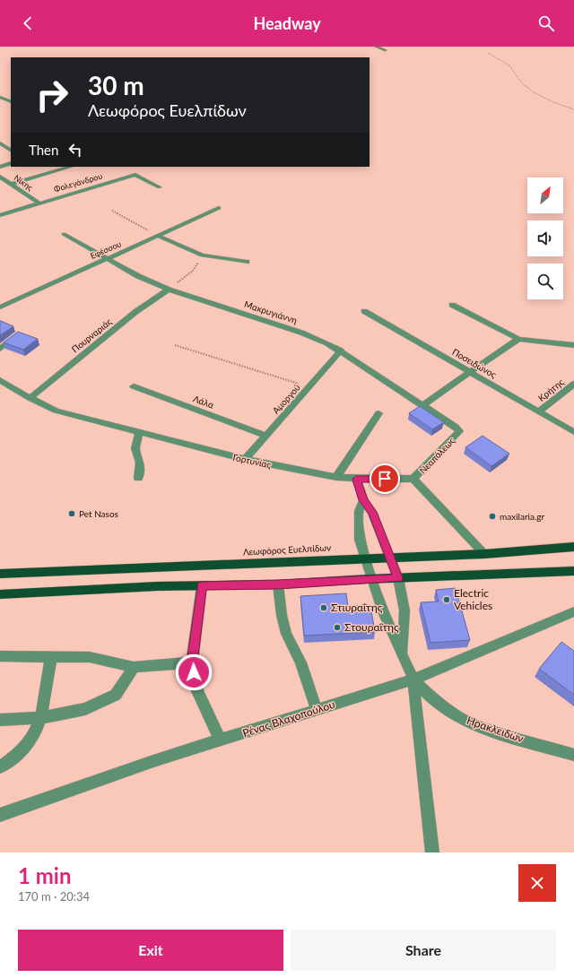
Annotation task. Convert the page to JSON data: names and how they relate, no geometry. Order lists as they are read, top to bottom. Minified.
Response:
{"streets":{"main road":["Λεωφόρος Ευελπίδων"],"street":["Νίκης","Φολεγάνδρου","Εφέσσου","Μακρυγιάννη","Πουρναριάς","Ποσειδώνος","Κρήτης","Αμοργού","Λάλα","Νεαπόλεως","Γορτυνίας","Ρένας Βλαχοπούλου","Ηρακλειδών"]},"crossings":[["Νίκης","Φολεγάνδρου"],["Εφέσσου","Μακρυγιάννη"],["Μακρυγιάννη","Πουρναριάς"],["Μακρυγιάννη","Αμοργού"],["Μακρυγιάννη","Νεαπόλεως"],["Πουρναριάς","Γορτυνίας"],["Ποσειδώνος","Κρήτης"],["Αμοργού","Λάλα"],["Αμοργού","Γορτυνίας"],["Νεαπόλεως","Γορτυνίας"],["Λεωφόρος Ευελπίδων","Ηρακλειδών"],["Ρένας Βλαχοπούλου","Ηρακλειδών"]],"places":["Pet Nasos","maxilaria.gr","Electric Vehicles","Στιυραΐτης","Στουραΐτης"],"north":"top right","page":{"header":"Headway","turn":["30 m","Λεωφόρος Ευελπίδων"],"then":"Then","heading":["1 min","170 m · 20:34"],"buttons":["Exit","Share"]}}
